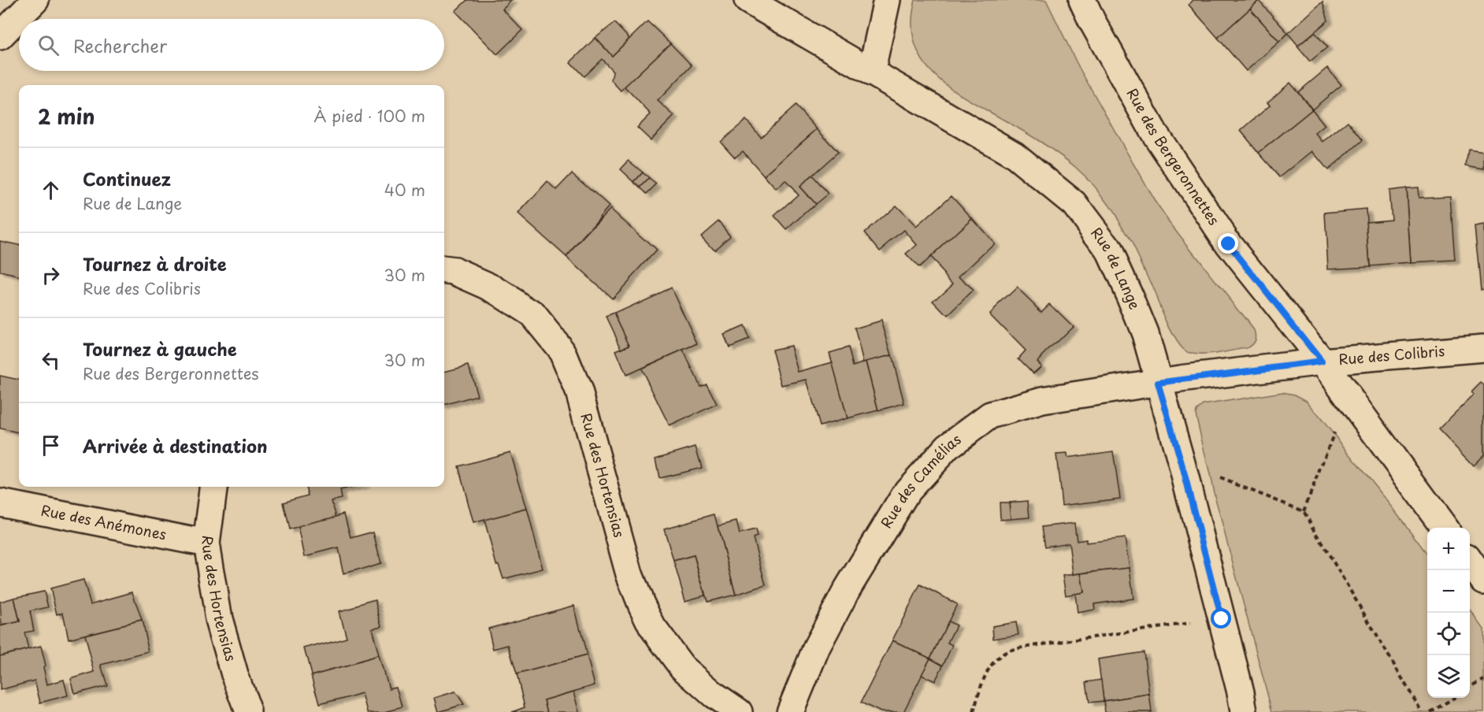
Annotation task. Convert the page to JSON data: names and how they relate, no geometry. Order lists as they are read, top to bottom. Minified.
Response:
{"streets":{"street":["Rue des Bergeronnettes","Rue de Lange","Rue des Colibris","Rue des Hortensias","Rue des Camélias","Rue des Anémones"]},"crossings":[["Rue des Bergeronnettes","Rue des Colibris"],["Rue de Lange","Rue des Colibris"],["Rue de Lange","Rue des Camélias"],["Rue des Colibris","Rue des Camélias"],["Rue des Hortensias","Rue des Anémones"]],"page":{"search":"Rechercher","heading":["2 min","À pied · 100 m"],"list":[["Continuez","Rue de Lange","40 m"],["Tournez à droite","Rue des Colibris","30 m"],["Tournez à gauche","Rue des Bergeronnettes","30 m"],"Arrivée à destination"],"map_buttons":["+","−"]}}
